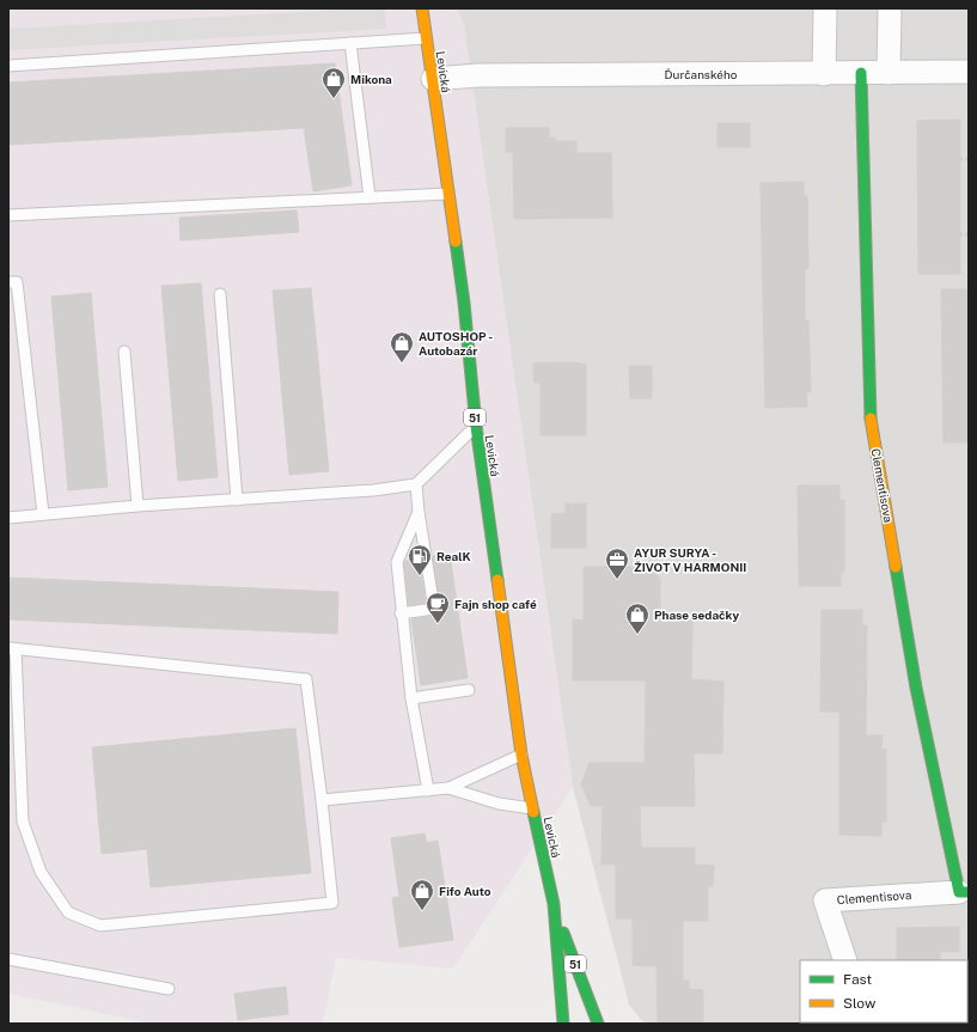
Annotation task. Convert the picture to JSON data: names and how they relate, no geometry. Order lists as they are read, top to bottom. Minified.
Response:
{"streets":{"main road":["Levická","51","Clementisova"],"street":["Ďurčanského"]},"crossings":[["Levická","Ďurčanského"],["Ďurčanského","Clementisova"]],"places":{"shop":["Mikona","AUTOSHOP - Autobazár","Phase sedačky","Fifo Auto"],"fuel station":["RealK"],"office":["AYUR SURYA - ŽIVOT V HARMONII"],"cafe":["Fajn shop café"]},"legend":["Fast","Slow"]}
